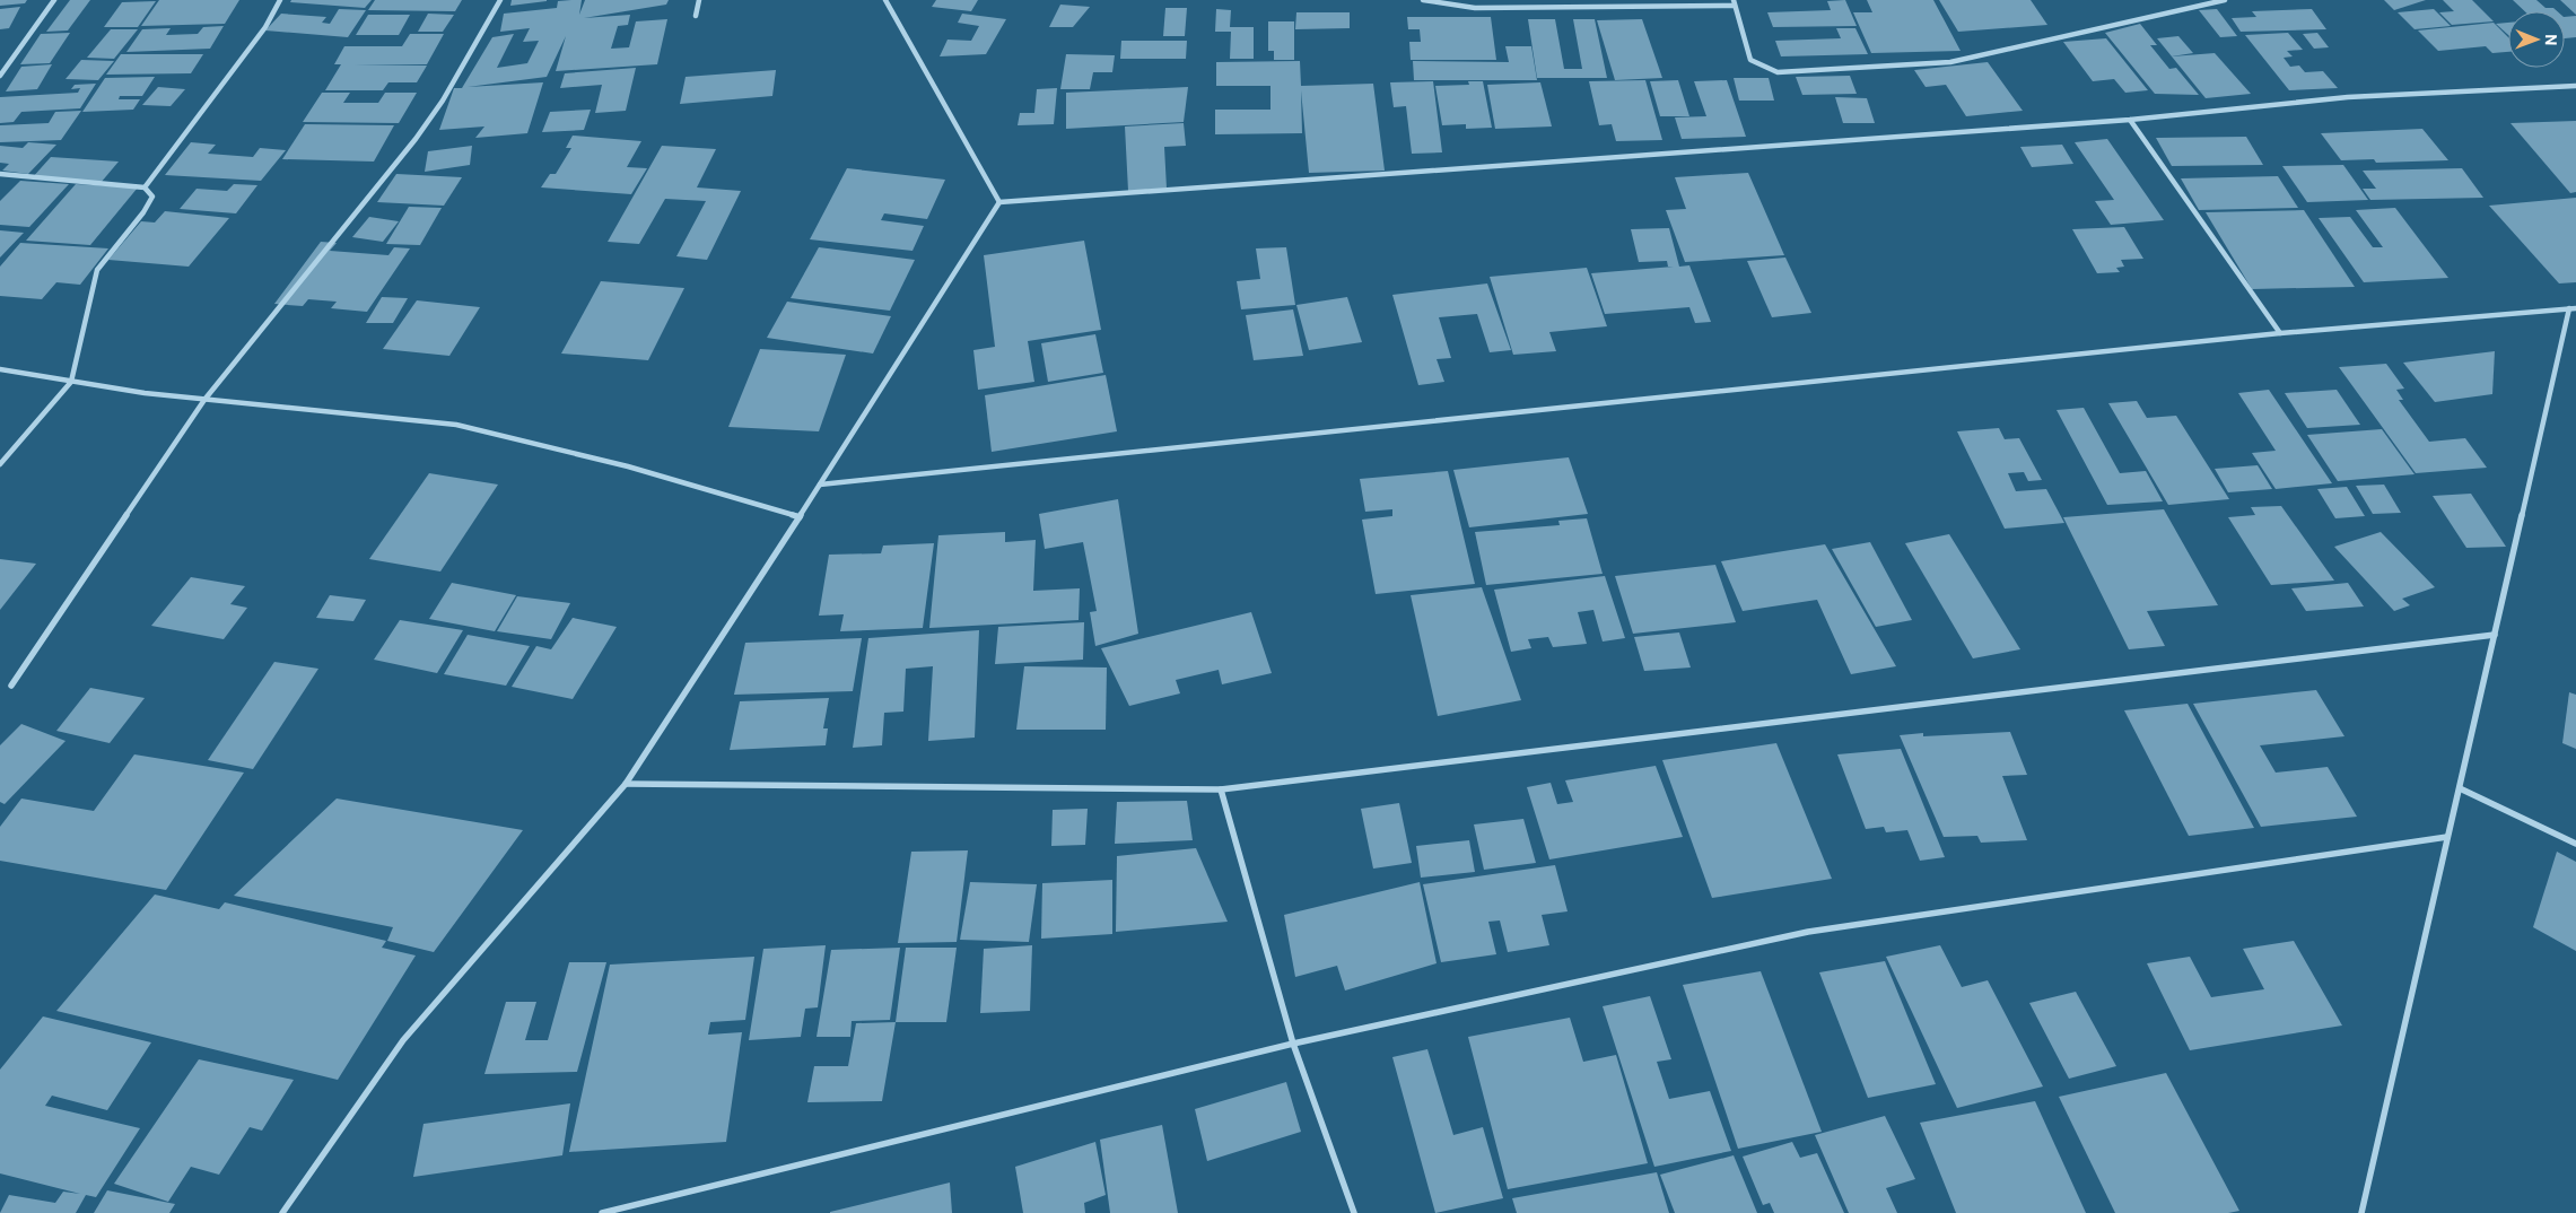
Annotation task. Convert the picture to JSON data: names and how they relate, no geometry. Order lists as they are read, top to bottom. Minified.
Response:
{"north":"right"}
